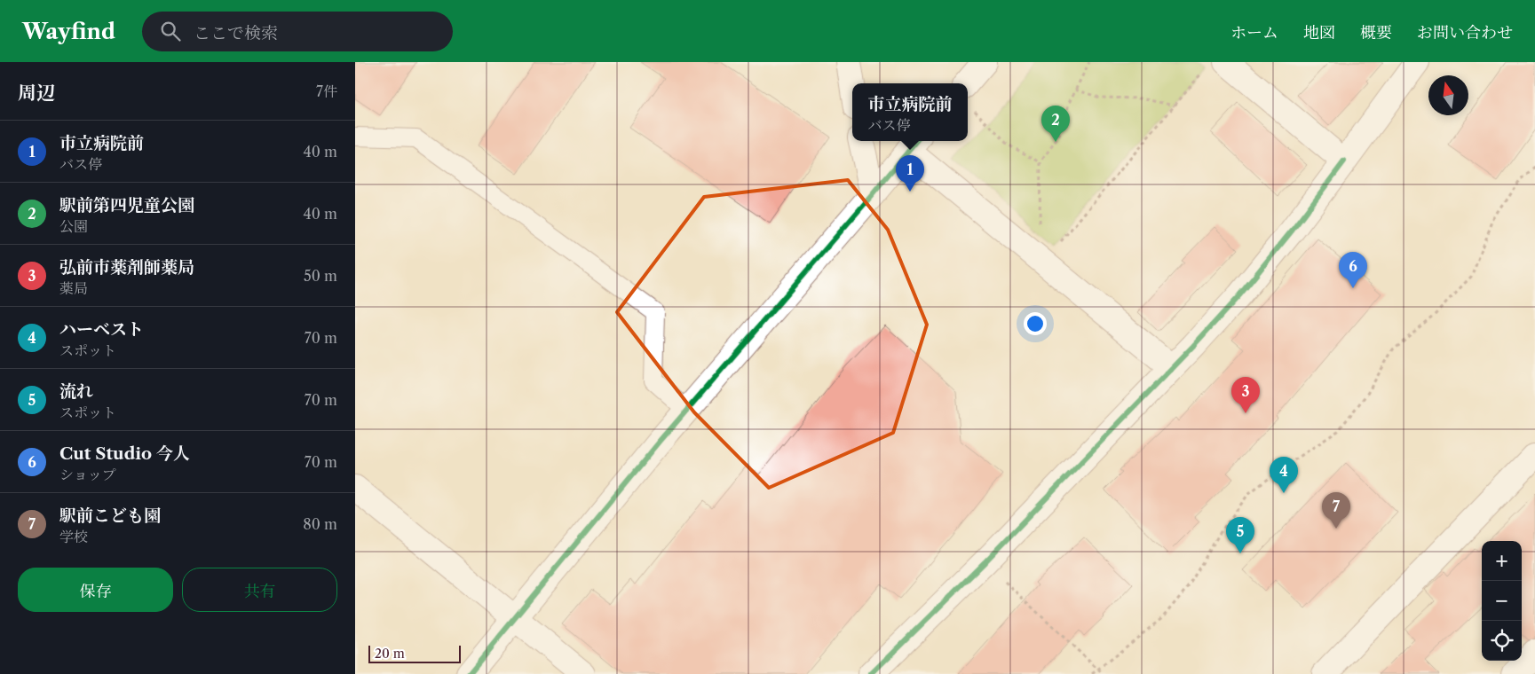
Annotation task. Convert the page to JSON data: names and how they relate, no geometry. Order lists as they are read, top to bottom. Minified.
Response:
{"scale_bar":"20 m","north":"top","page":{"header":"Wayfind","search":"ここで検索","nav":["ホーム","地図","概要","お問い合わせ"],"heading":["周辺","7件"],"popup":["市立病院前","バス停"],"pins":["2","1","6","3","4","7","5"],"list":[{"mark":"1","name":"市立病院前","note":"バス停","value":"40 m"},{"mark":"2","name":"駅前第四児童公園","note":"公園","value":"40 m"},{"mark":"3","name":"弘前市薬剤師薬局","note":"薬局","value":"50 m"},{"mark":"4","name":"ハーベスト","note":"スポット","value":"70 m"},{"mark":"5","name":"流れ","note":"スポット","value":"70 m"},{"mark":"6","name":"Cut Studio 今人","note":"ショップ","value":"70 m"},{"mark":"7","name":"駅前こども園","note":"学校","value":"80 m"}],"map_buttons":["+","−"],"buttons":["保存","共有"],"scale":"20 m"}}
